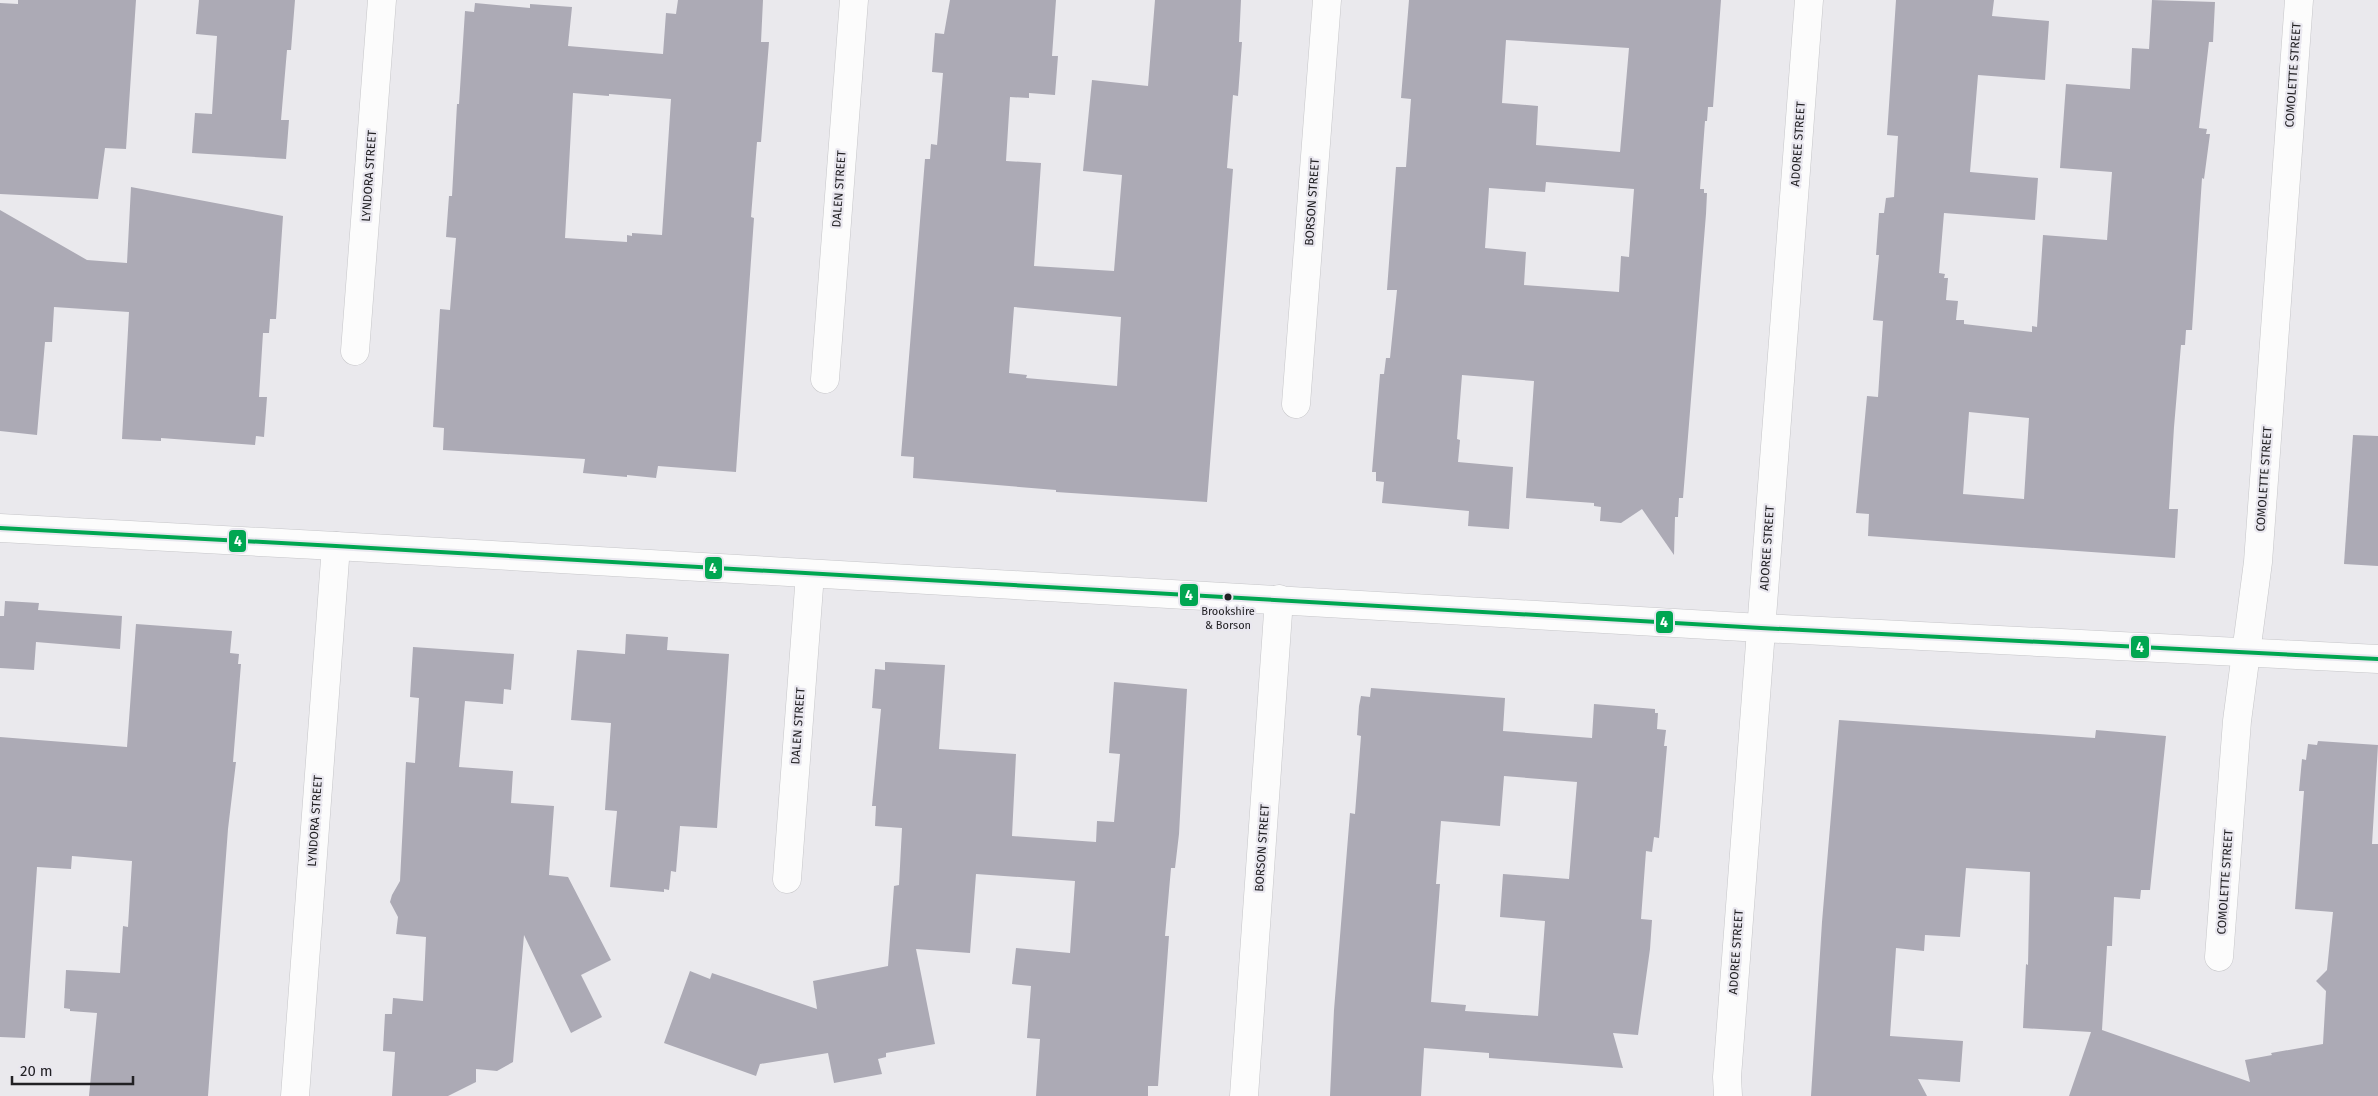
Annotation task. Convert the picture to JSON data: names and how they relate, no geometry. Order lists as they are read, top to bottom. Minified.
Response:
{"streets":{"street":["COMOLETTE STREET","ADOREE STREET","LYNDORA STREET","DALEN STREET","BORSON STREET"]},"places":["Brookshire & Borson"],"lines":["transit line 4"],"scale_bar":"20 m"}
